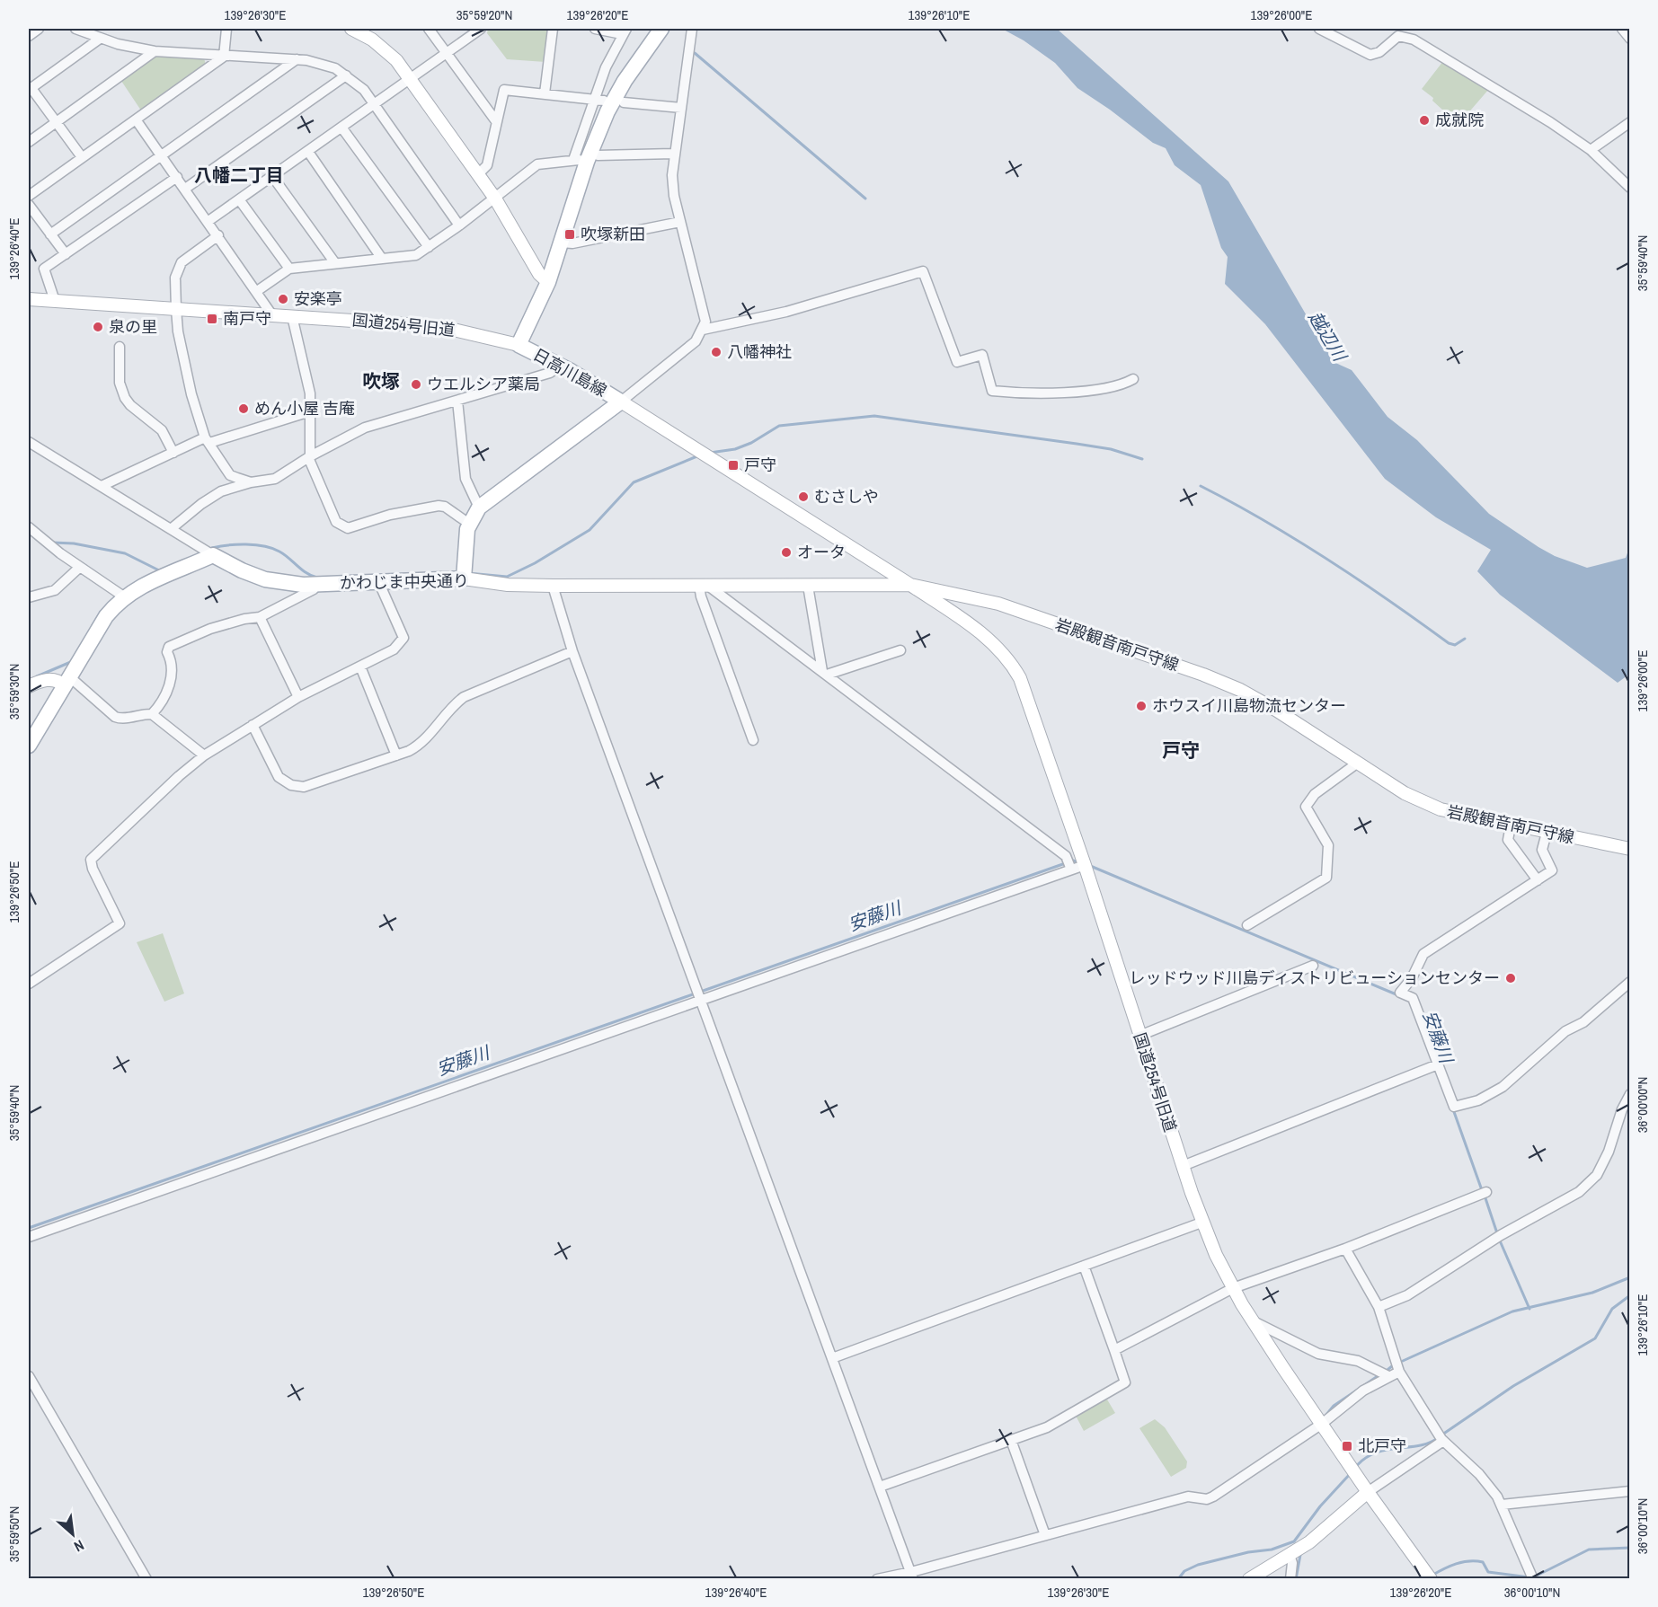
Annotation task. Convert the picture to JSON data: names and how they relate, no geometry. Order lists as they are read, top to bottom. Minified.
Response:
{"streets":{"main road":["日高川島線","かわじま中央通り"],"street":["国道254号旧道","岩殿観音南戸守線"]},"crossings":[["国道254号旧道","日高川島線"],["国道254号旧道","かわじま中央通り"],["国道254号旧道","岩殿観音南戸守線"],["日高川島線","かわじま中央通り"],["日高川島線","岩殿観音南戸守線"],["かわじま中央通り","岩殿観音南戸守線"]],"districts":["八幡二丁目","吹塚","戸守"],"water":["越辺川","安藤川"],"places":{"other":["成就院","安楽亭","泉の里","八幡神社","ウエルシア薬局","めん小屋 吉庵","むさしや","オータ","ホウスイ川島物流センター","レッドウッド川島ディストリビューションセンター"],"transit":["吹塚新田","南戸守","戸守","北戸守"]},"north":"bottom right","coordinates":["139°26'30\"E","35°59'20\"N","139°26'20\"E","139°26'10\"E","139°26'00\"E","139°26'40\"E","35°59'40\"N","35°59'30\"N","139°26'50\"E","36°00'00\"N","36°00'10\"N","35°59'50\"N"]}
